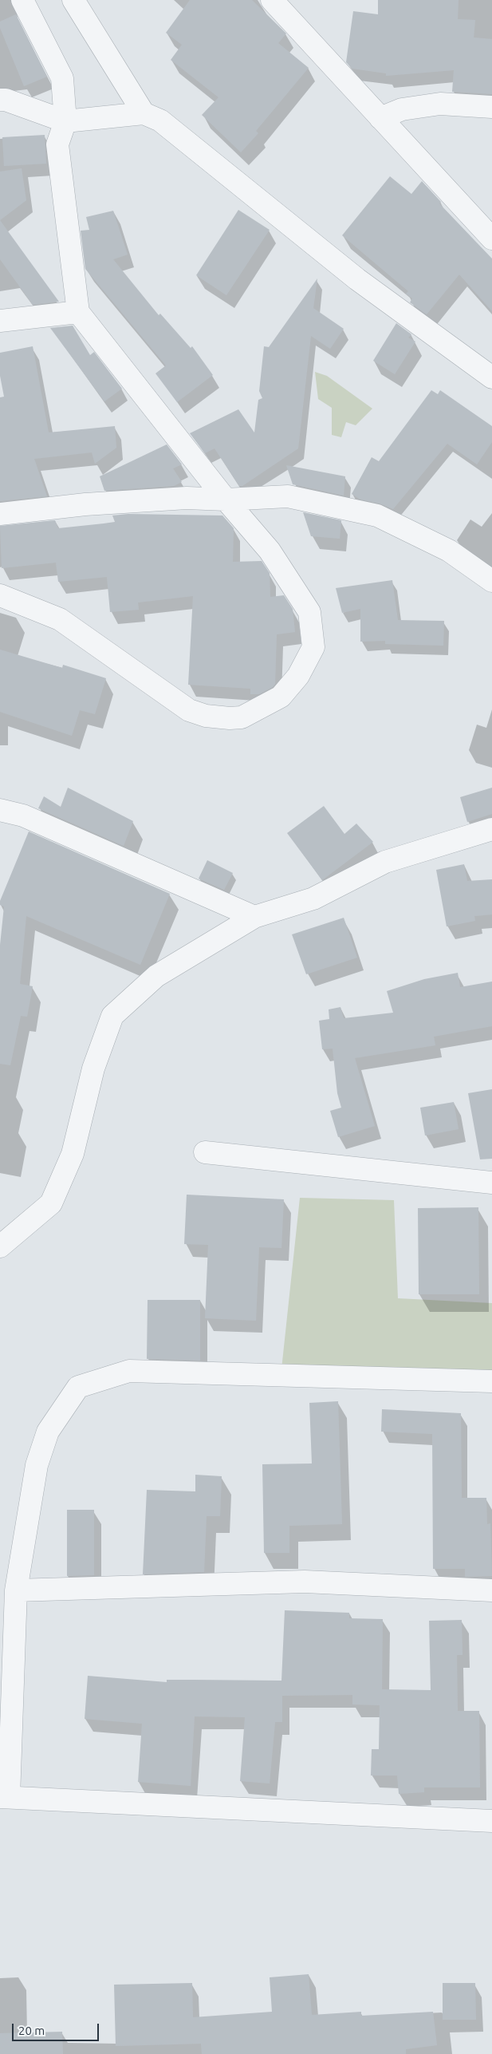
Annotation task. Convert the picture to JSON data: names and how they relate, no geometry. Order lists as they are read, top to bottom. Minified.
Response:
{"scale_bar":"20 m"}
